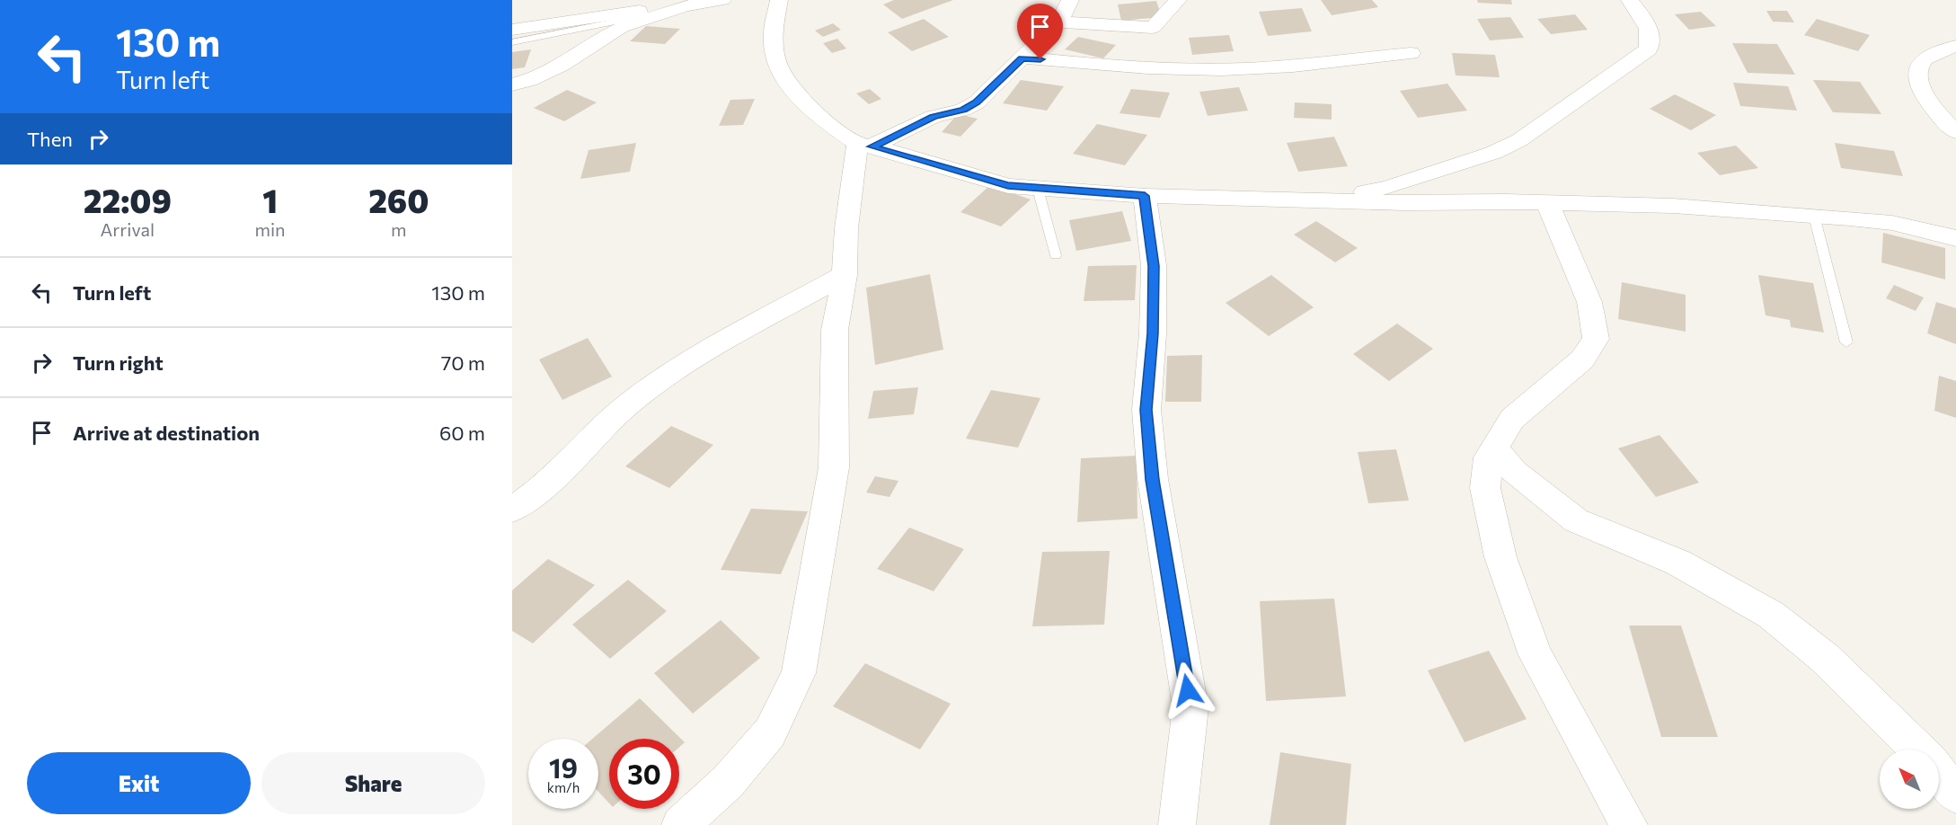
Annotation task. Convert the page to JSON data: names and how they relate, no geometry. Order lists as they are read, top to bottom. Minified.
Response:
{"north":"top left","page":{"turn":["130 m","Turn left"],"then":"Then","eta":["22:09","Arrival","1","min","260","m"],"list":[{"name":"Turn left","value":"130 m"},{"name":"Turn right","value":"70 m"},{"name":"Arrive at destination","value":"60 m"}],"speed":"19 km/h","limit":"30","buttons":["Exit","Share"]}}
